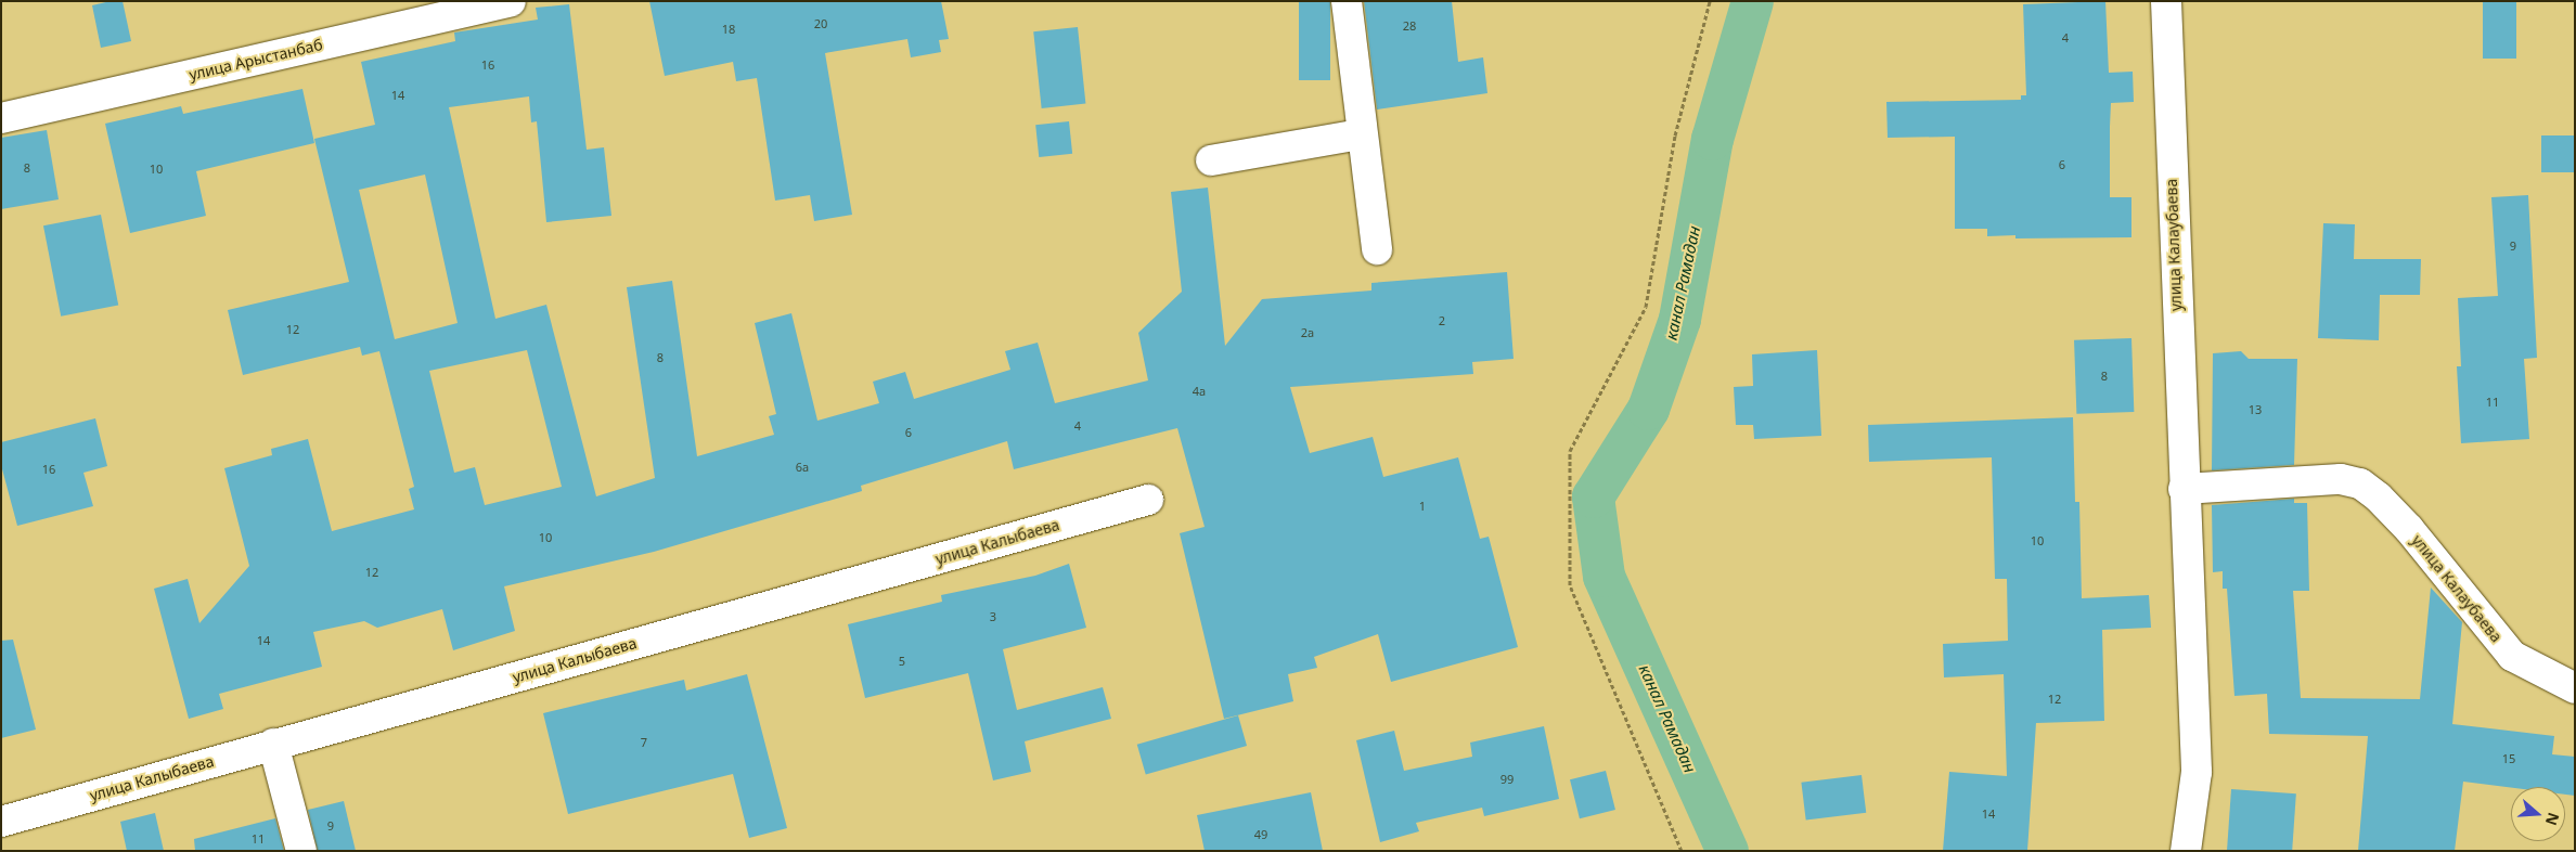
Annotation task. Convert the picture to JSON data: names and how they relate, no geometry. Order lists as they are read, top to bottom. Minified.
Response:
{"streets":{"street":["улица Арыстанбаб","улица Калаубаева","улица Калыбаева"]},"water":["канал Рамадан"],"house_numbers":["20","28","18","4","16","14","6","8","10","9","2","12","2а","8","8","4а","11","13","4","6","6а","16","1","10","10","12","3","14","5","12","7","15","99","14","9","49","11"],"north":"right"}
